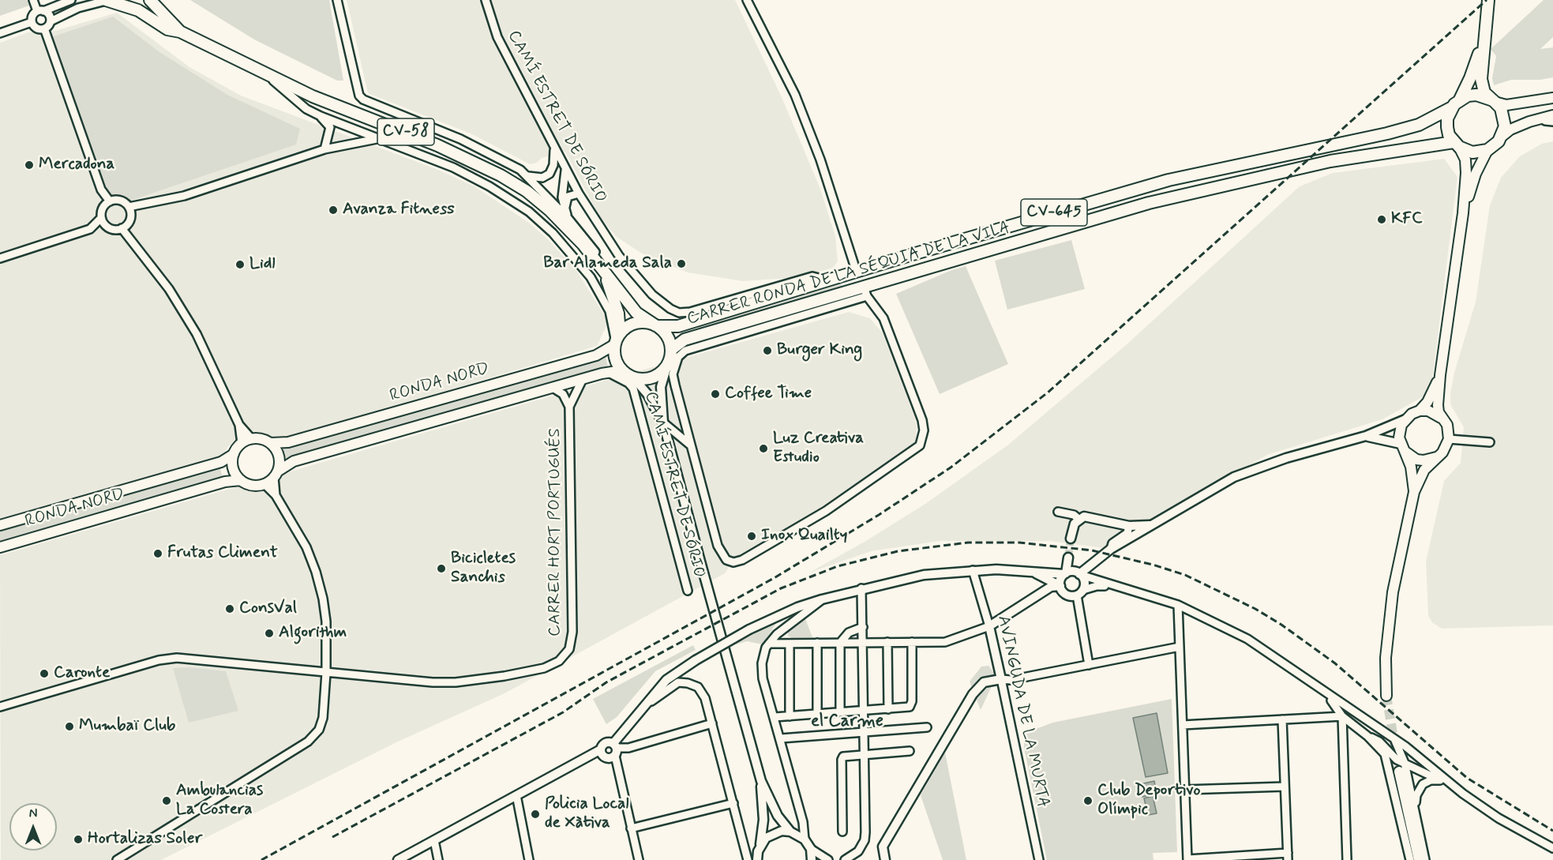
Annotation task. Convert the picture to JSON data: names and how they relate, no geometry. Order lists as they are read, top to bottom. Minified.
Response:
{"streets":{"main road":["CV-58","CV-645","CARRER RONDA DE LA SÉQUIA DE LA VILA","RONDA NORD"],"street":["CAMÍ ESTRET DE SÓRIO","CARRER HORT PORTUGUÉS","AVINGUDA DE LA MURTA"]},"crossings":[["CAMÍ ESTRET DE SÓRIO","CV-58"],["CAMÍ ESTRET DE SÓRIO","CV-645"],["CAMÍ ESTRET DE SÓRIO","CARRER RONDA DE LA SÉQUIA DE LA VILA"],["CAMÍ ESTRET DE SÓRIO","RONDA NORD"],["CV-58","CV-645"],["CV-58","CARRER RONDA DE LA SÉQUIA DE LA VILA"],["CV-58","RONDA NORD"],["CV-645","CARRER RONDA DE LA SÉQUIA DE LA VILA"],["CV-645","RONDA NORD"],["CARRER RONDA DE LA SÉQUIA DE LA VILA","RONDA NORD"]],"districts":["el Carme"],"places":["Mercadona","Avanza Fitness","KFC","Bar Alameda Sala","Lidl","Burger King","Coffee Time","Luz Creativa Estudio","Inox Quailty","Frutas Climent","Bicicletes Sanchis","ConsVal","Algorithm","Caronte","Mumbaï Club","Ambulancias La Costera","Club Deportivo Olímpic","Policia Local de Xàtiva","Hortalizas Soler"],"north":"top"}
